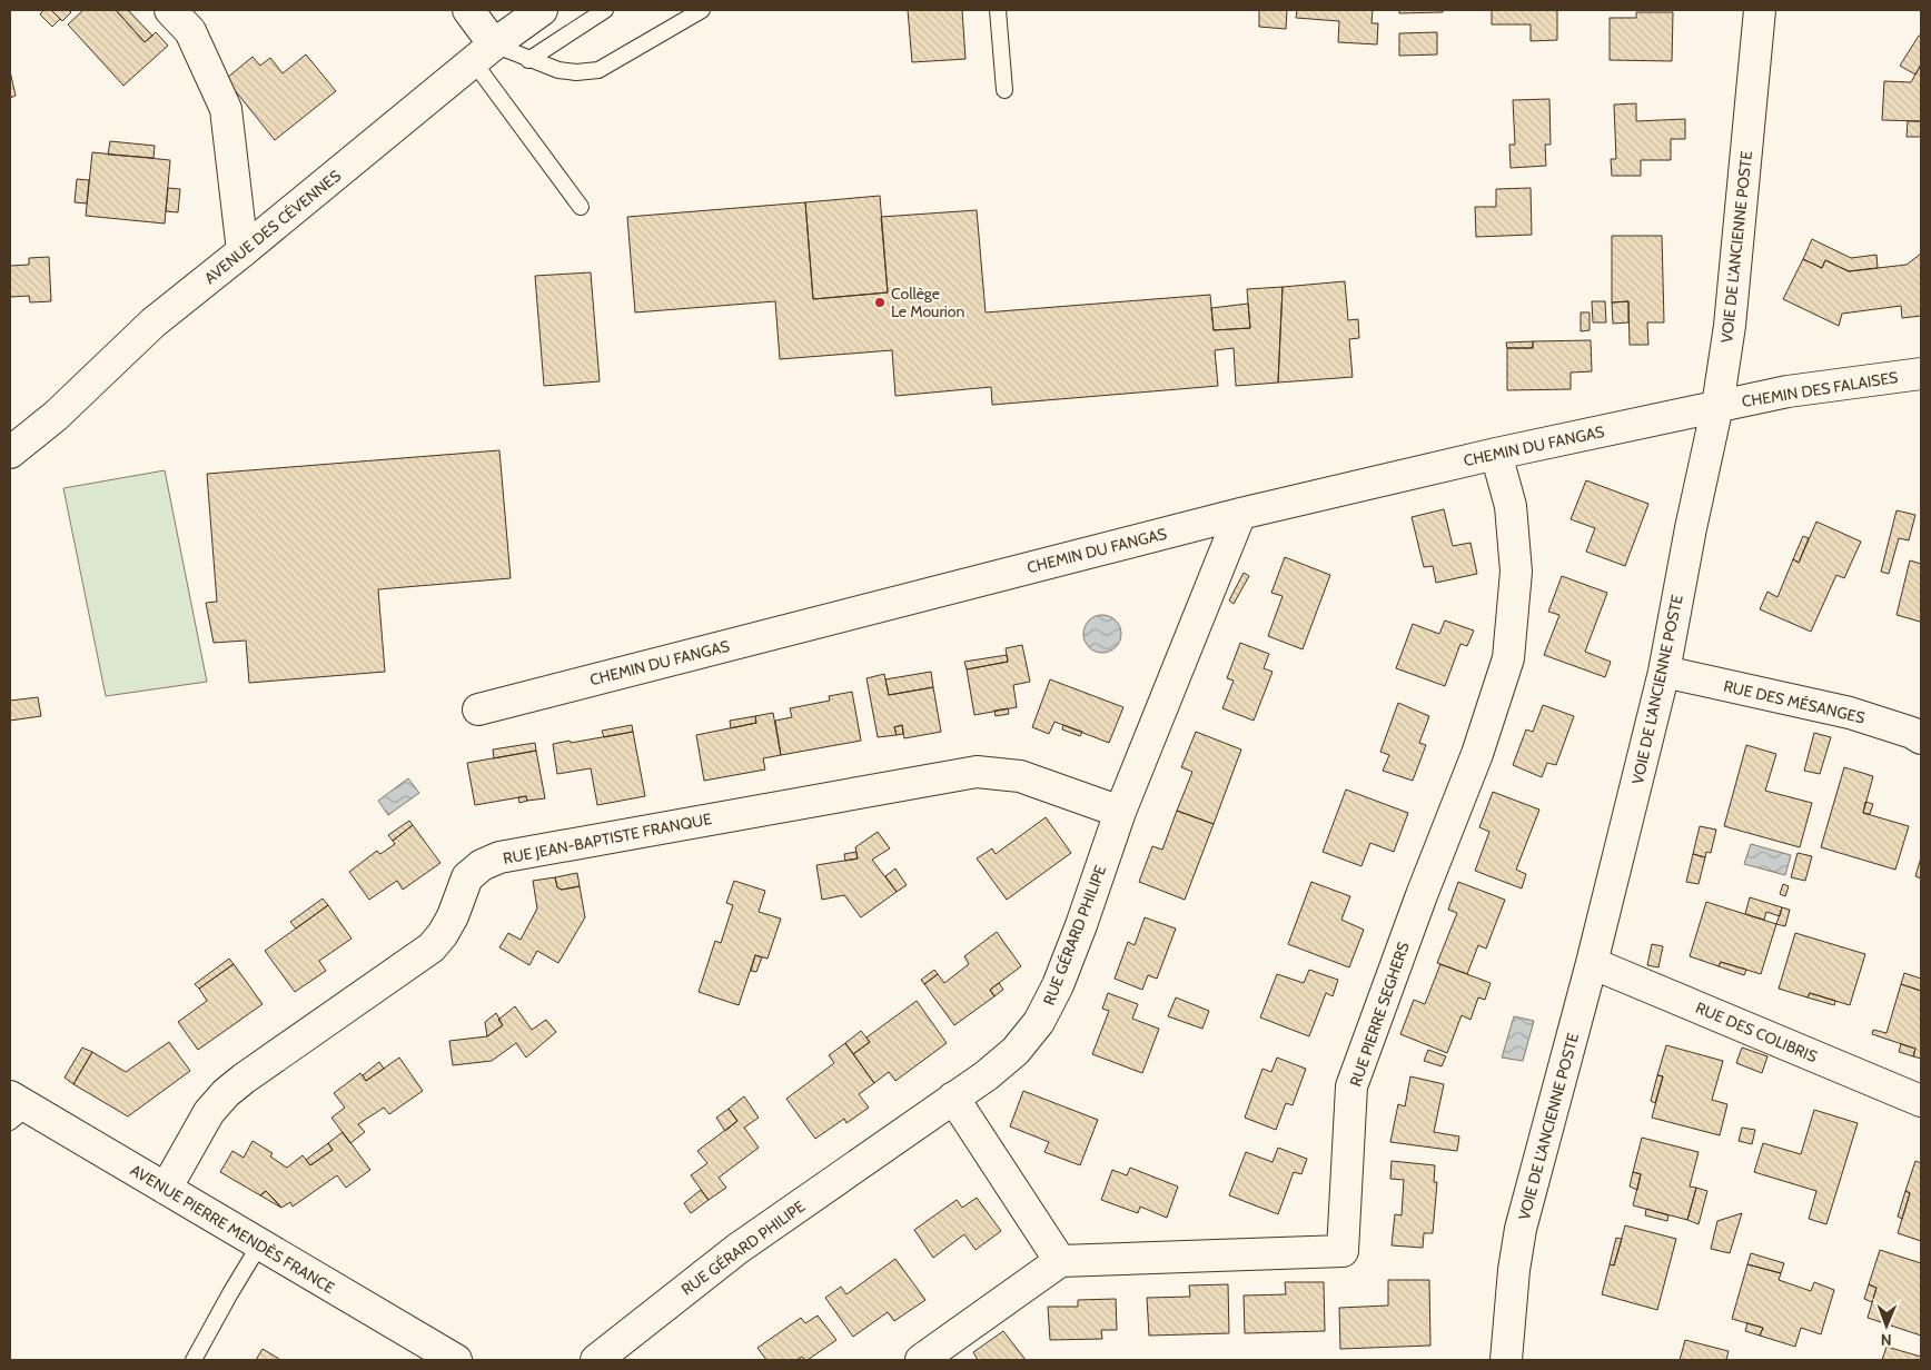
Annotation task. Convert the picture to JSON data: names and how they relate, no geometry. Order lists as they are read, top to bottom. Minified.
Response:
{"streets":{"street":["AVENUE DES CÉVENNES","VOIE DE L'ANCIENNE POSTE","CHEMIN DES FALAISES","CHEMIN DU FANGAS","RUE DES MÉSANGES","RUE JEAN-BAPTISTE FRANQUE","RUE GÉRARD PHILIPE","RUE PIERRE SEGHERS","RUE DES COLIBRIS","AVENUE PIERRE MENDÈS FRANCE"]},"crossings":[["VOIE DE L'ANCIENNE POSTE","CHEMIN DES FALAISES"],["VOIE DE L'ANCIENNE POSTE","CHEMIN DU FANGAS"],["VOIE DE L'ANCIENNE POSTE","RUE DES MÉSANGES"],["VOIE DE L'ANCIENNE POSTE","RUE DES COLIBRIS"],["CHEMIN DES FALAISES","CHEMIN DU FANGAS"],["CHEMIN DU FANGAS","RUE GÉRARD PHILIPE"],["CHEMIN DU FANGAS","RUE PIERRE SEGHERS"],["RUE JEAN-BAPTISTE FRANQUE","RUE GÉRARD PHILIPE"],["RUE JEAN-BAPTISTE FRANQUE","AVENUE PIERRE MENDÈS FRANCE"]],"places":["Collège Le Mourion"],"north":"bottom"}
